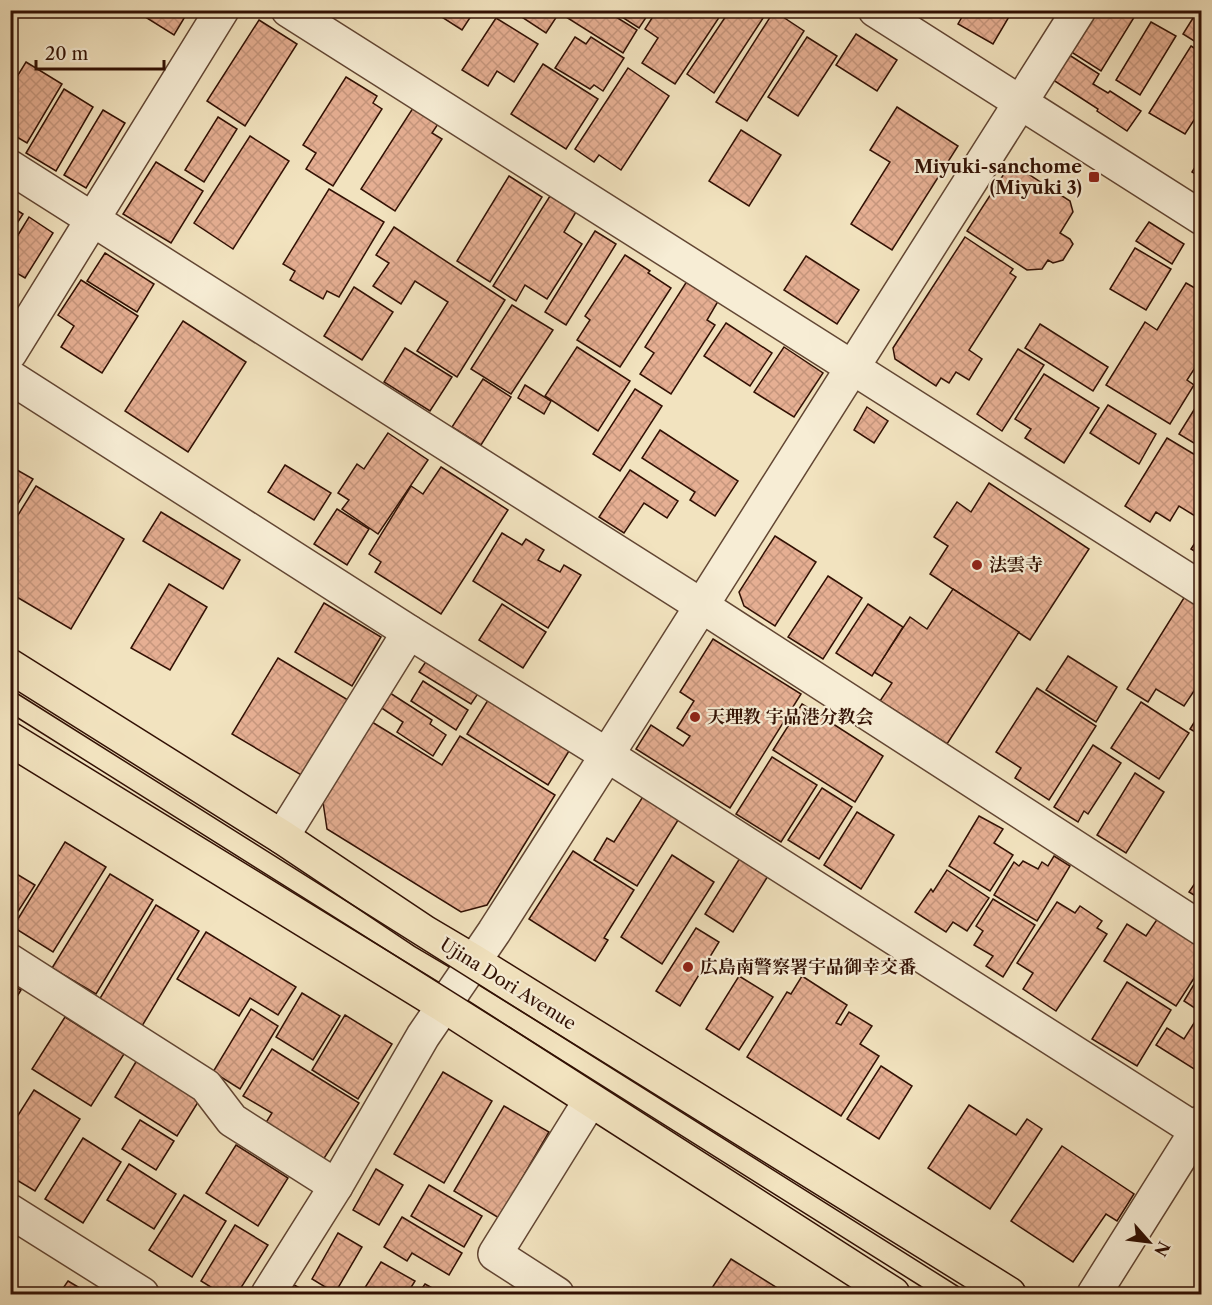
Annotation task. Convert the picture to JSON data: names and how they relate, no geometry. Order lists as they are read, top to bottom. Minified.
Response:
{"streets":{"highway":["Ujina Dori Avenue"]},"places":{"transit":["Miyuki-sanchome (Miyuki 3)"],"other":["法雲寺","天理教 宇品港分教会","広島南警察署宇品御幸交番"]},"scale_bar":"20 m","north":"bottom right"}
